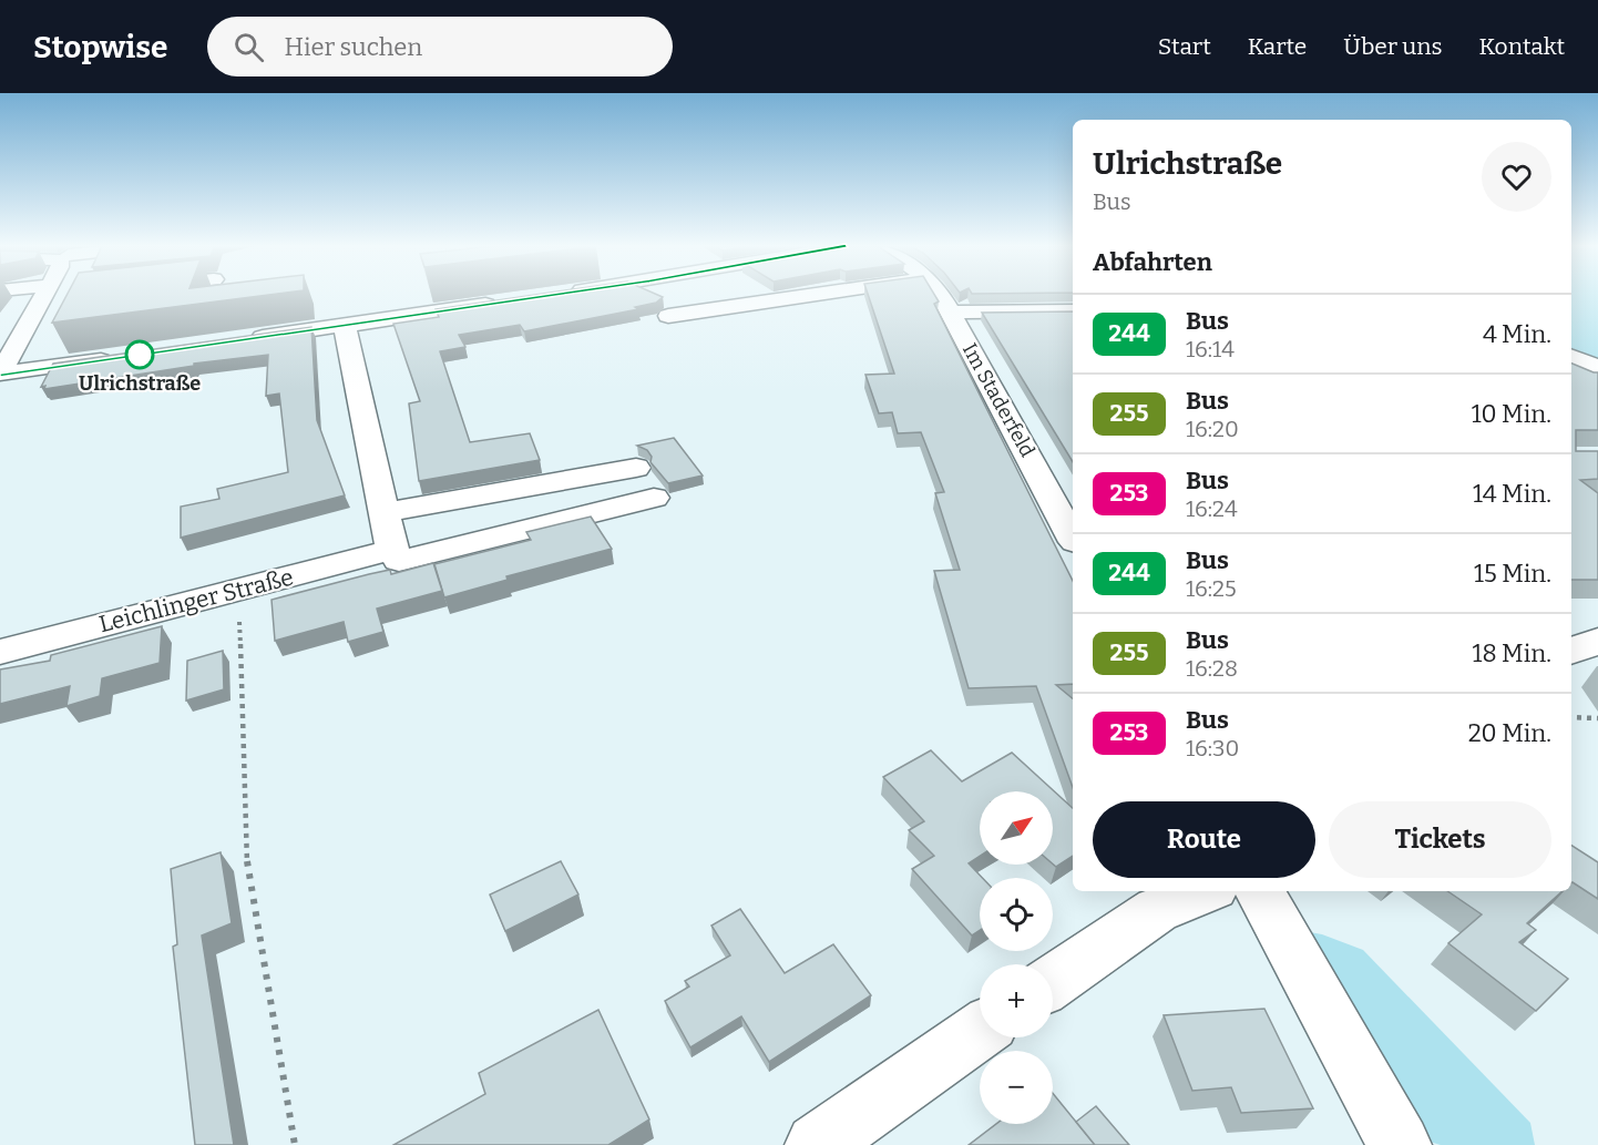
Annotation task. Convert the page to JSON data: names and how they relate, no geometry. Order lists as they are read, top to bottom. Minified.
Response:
{"streets":{"street":["Im Staderfeld","Leichlinger Straße"]},"places":["Ulrichstraße"],"lines":["bus line 244"],"north":"top right","page":{"header":"Stopwise","search":"Hier suchen","nav":["Start","Karte","Über uns","Kontakt"],"heading":[["Ulrichstraße","Bus"],"Abfahrten"],"list":[{"mark":"244","name":"Bus","note":"16:14","value":"4 Min."},{"mark":"255","name":"Bus","note":"16:20","value":"10 Min."},{"mark":"253","name":"Bus","note":"16:24","value":"14 Min."},{"mark":"244","name":"Bus","note":"16:25","value":"15 Min."},{"mark":"255","name":"Bus","note":"16:28","value":"18 Min."},{"mark":"253","name":"Bus","note":"16:30","value":"20 Min."}],"buttons":["Route","Tickets"],"map_buttons":["+","−"]}}
